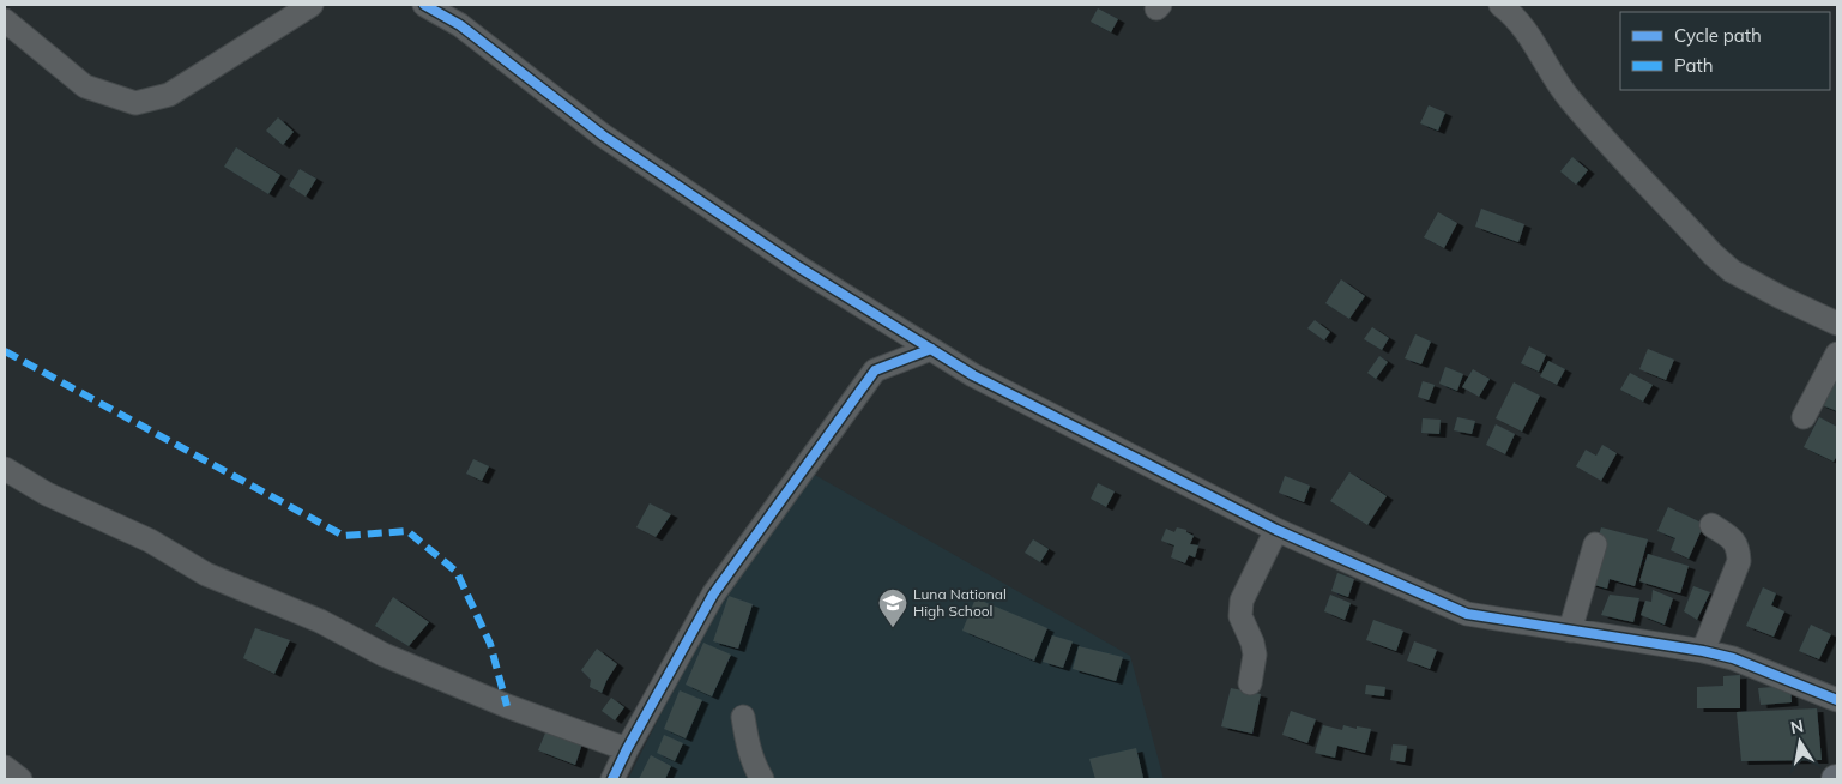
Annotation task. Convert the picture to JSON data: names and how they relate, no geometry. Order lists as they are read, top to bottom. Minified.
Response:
{"places":{"school or university":["Luna National High School"]},"legend":["Cycle path","Path"],"north":"top"}
